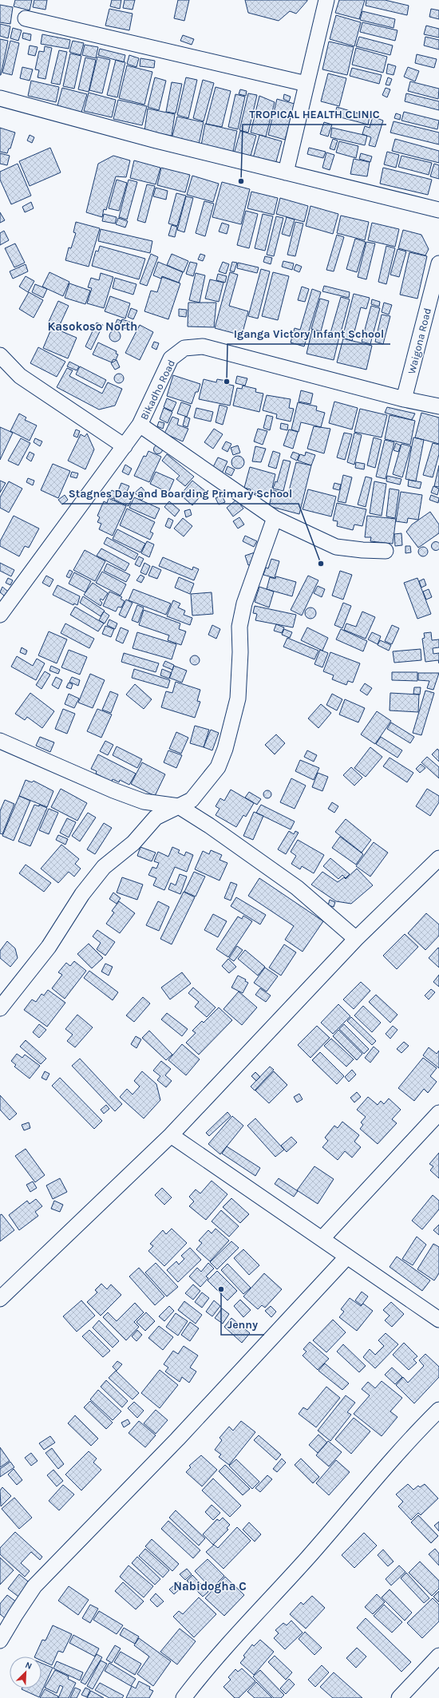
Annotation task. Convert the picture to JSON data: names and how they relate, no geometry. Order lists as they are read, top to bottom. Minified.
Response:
{"streets":{"street":["Waigona Road","Bikadho Road"]},"crossings":[["Waigona Road","Bikadho Road"]],"districts":["Kasokoso North","Nabidogha C"],"places":["TROPICAL HEALTH CLINIC","Iganga Victory Infant School","Stagnes Day and Boarding Primary School","Jenny"],"north":"top right"}
